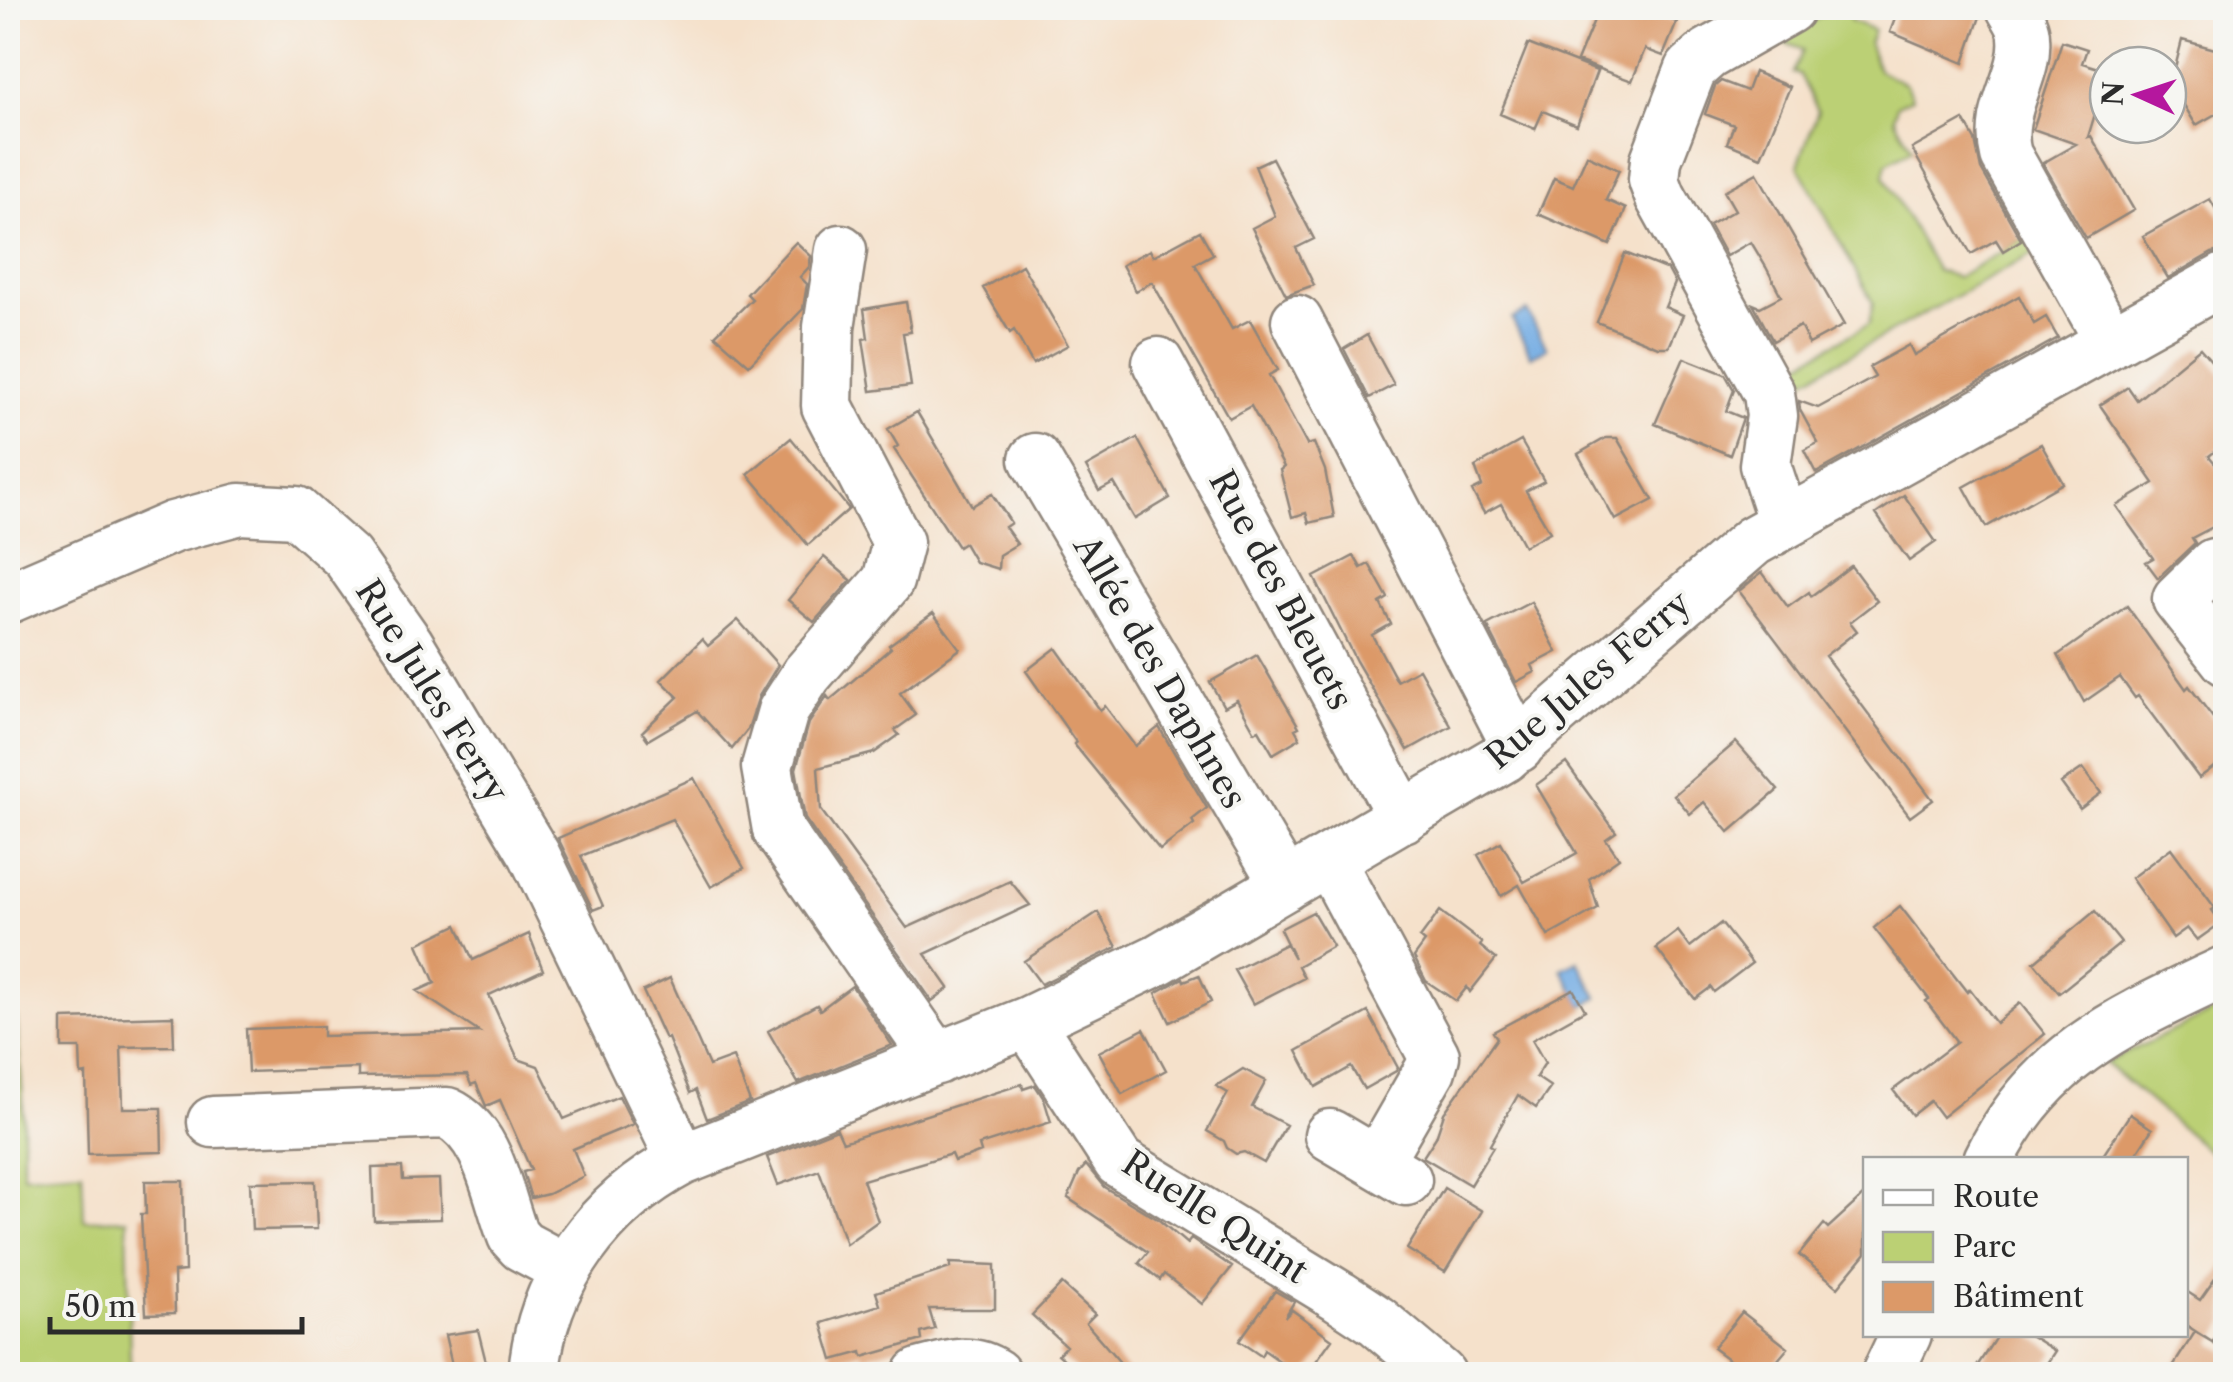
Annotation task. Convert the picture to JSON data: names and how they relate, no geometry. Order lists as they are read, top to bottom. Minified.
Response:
{"streets":{"street":["Rue des Bleuets","Allée des Daphnes","Rue Jules Ferry","Ruelle Quint"]},"crossings":[["Rue des Bleuets","Rue Jules Ferry"],["Allée des Daphnes","Rue Jules Ferry"],["Rue Jules Ferry","Ruelle Quint"]],"legend":["Route","Parc","Bâtiment"],"scale_bar":"50 m","north":"left"}
